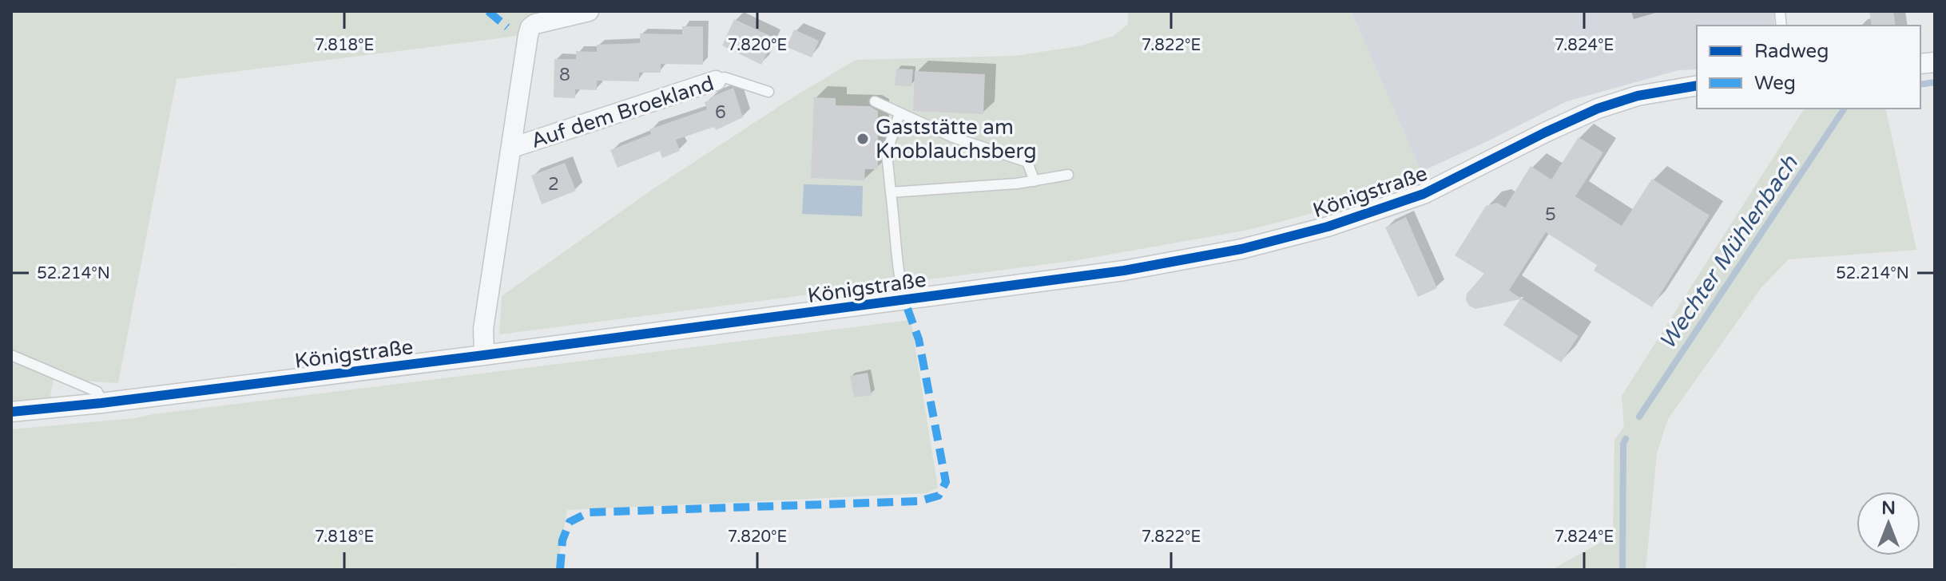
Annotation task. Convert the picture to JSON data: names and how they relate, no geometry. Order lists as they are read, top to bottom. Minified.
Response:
{"streets":{"street":["Auf dem Broekland","Königstraße"]},"crossings":[["Auf dem Broekland","Königstraße"]],"water":["Wechter Mühlenbach"],"places":["Gaststätte am Knoblauchsberg"],"house_numbers":["8","6","2","5"],"legend":["Radweg","Weg"],"north":"top","coordinates":["7.818°E","7.820°E","7.822°E","7.824°E","52.214°N"]}
